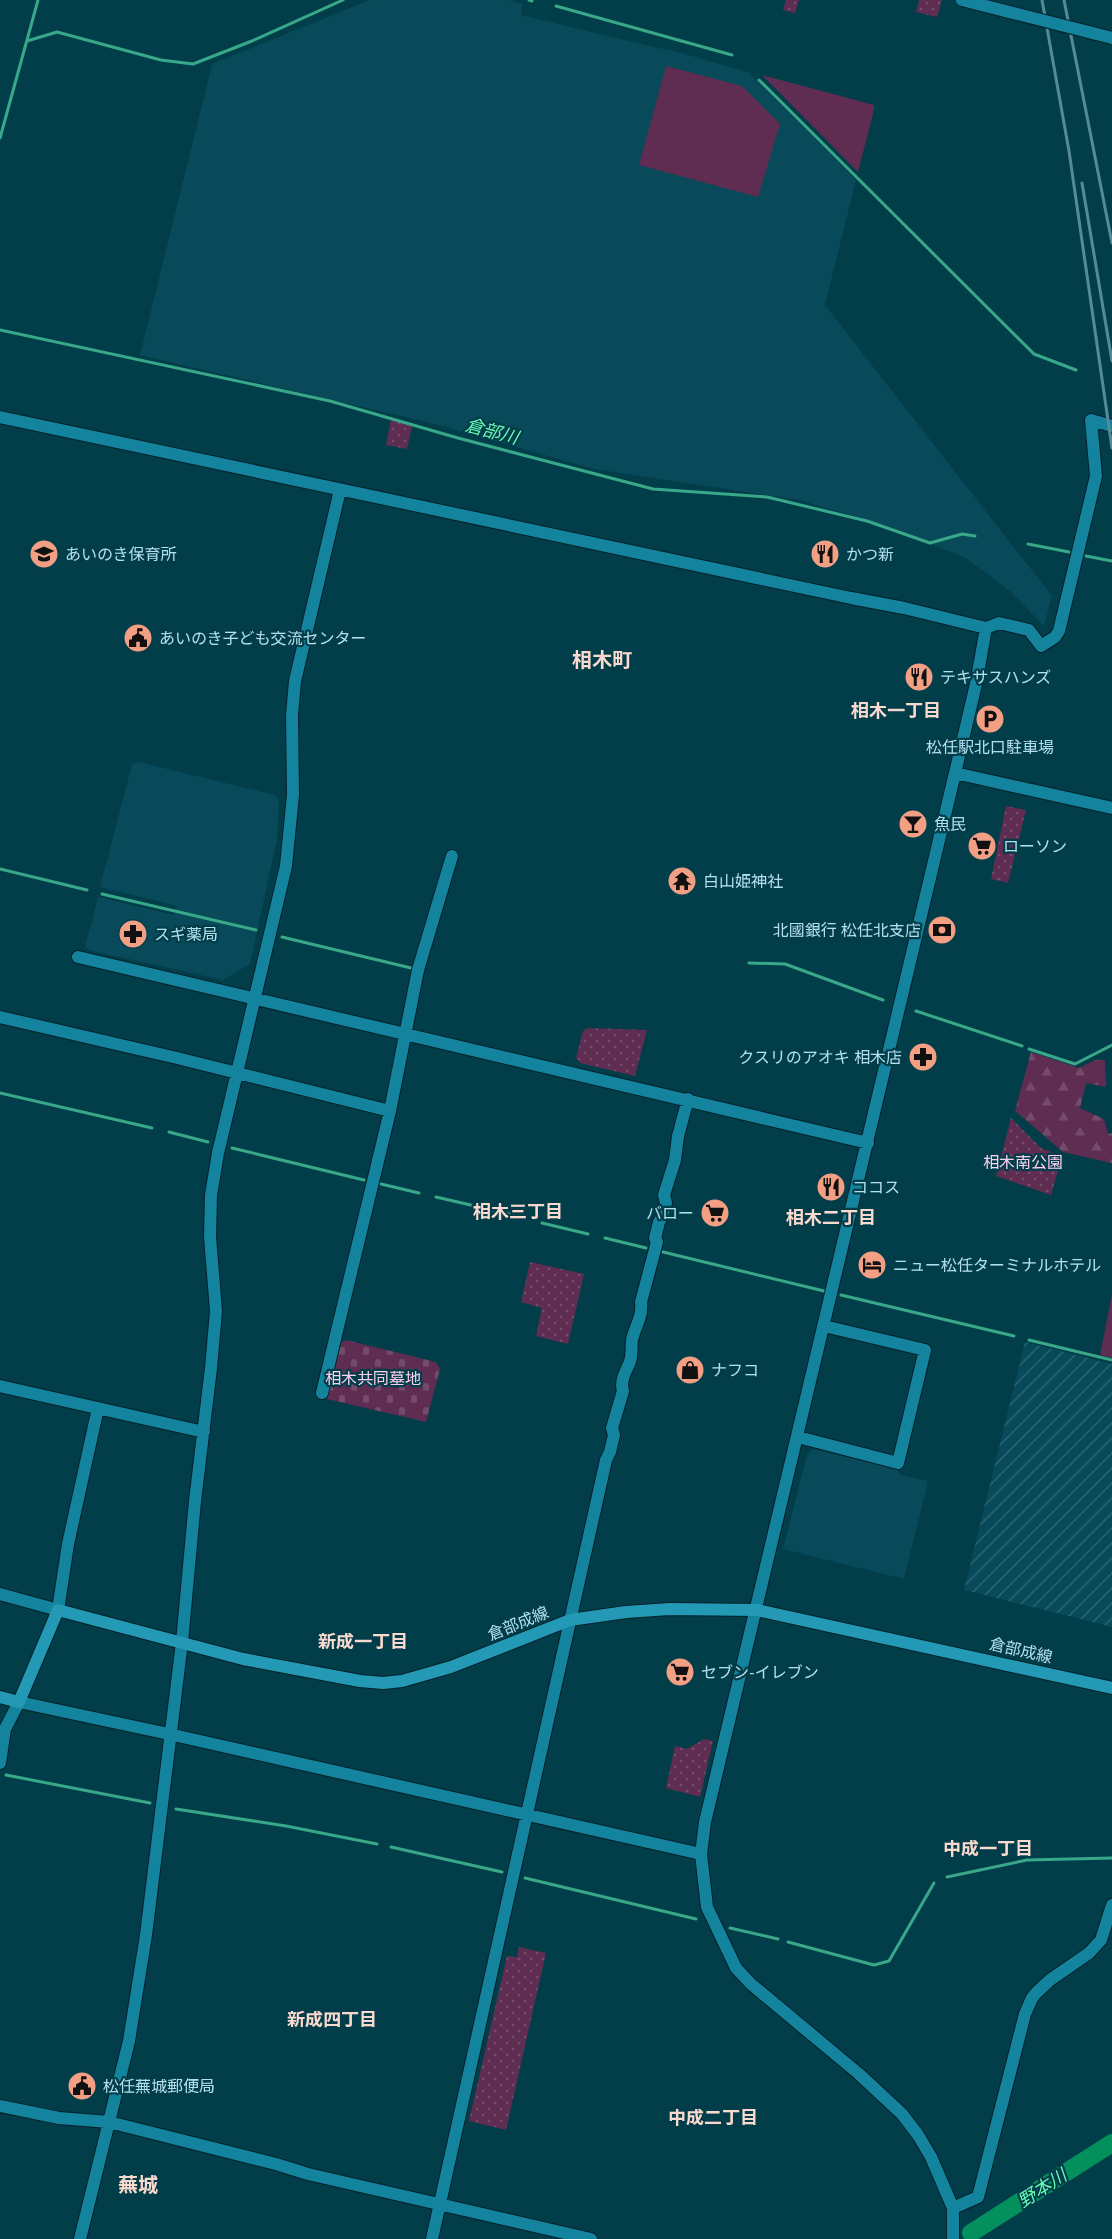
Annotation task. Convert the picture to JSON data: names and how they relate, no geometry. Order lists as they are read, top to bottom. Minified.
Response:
{"streets":{"main road":["倉部成線"]},"districts":["相木町","相木一丁目","相木三丁目","相木二丁目","新成一丁目","中成一丁目","新成四丁目","中成二丁目","蕪城"],"water":["倉部川","野本川"],"parks":["相木南公園","相木共同墓地"],"places":{"school or university":["あいのき保育所"],"restaurant":["かつ新","テキサスハンズ","ココス"],"public building":["あいのき子ども交流センター","松任蕪城郵便局"],"parking":["松任駅北口駐車場"],"bar":["魚民"],"supermarket":["ローソン","バロー","セブン-イレブン"],"temple":["白山姫神社"],"bank":["北國銀行 松任北支店"],"pharmacy":["スギ薬局","クスリのアオキ 相木店"],"hotel":["ニュー松任ターミナルホテル"],"shop":["ナフコ"]}}
